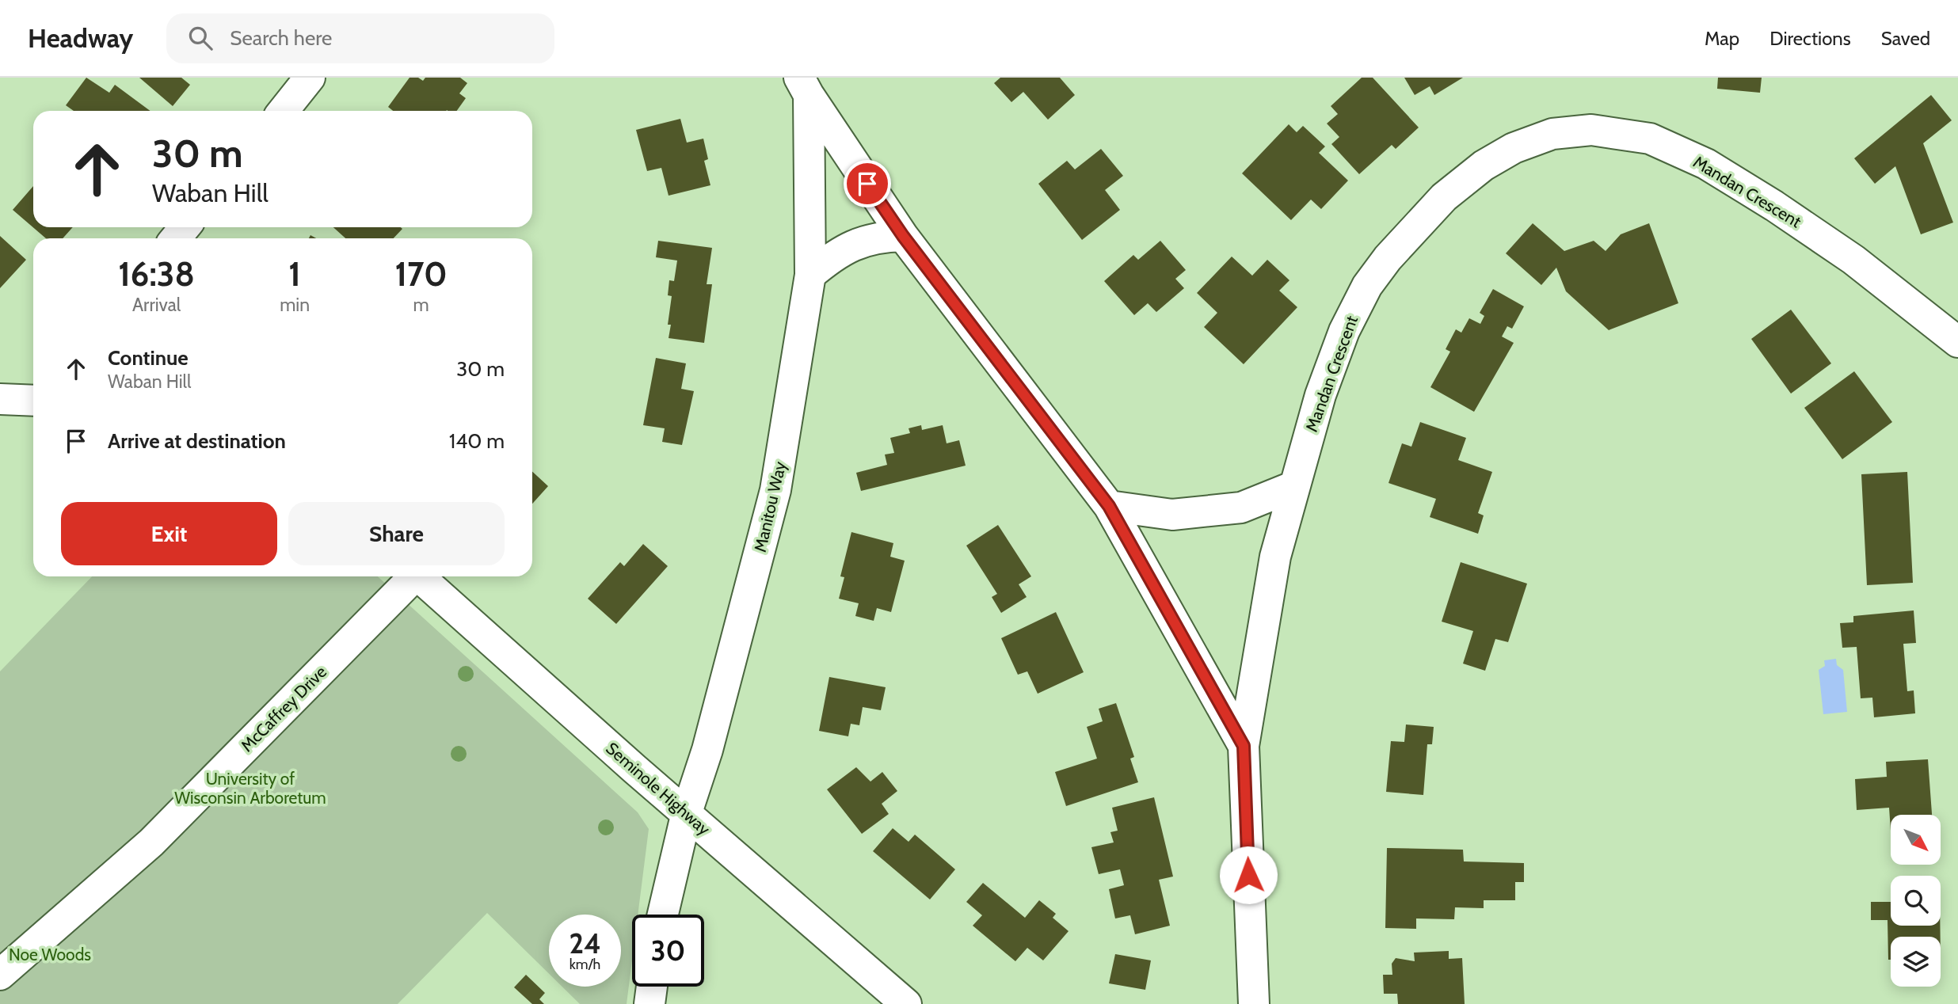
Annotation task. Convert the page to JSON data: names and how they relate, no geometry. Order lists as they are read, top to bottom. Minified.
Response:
{"streets":{"street":["Mandan Crescent","Manitou Way","McCaffrey Drive","Seminole Highway"]},"crossings":[["Manitou Way","Seminole Highway"]],"parks":["University of Wisconsin Arboretum","Noe Woods"],"north":"bottom right","page":{"header":"Headway","search":"Search here","nav":["Map","Directions","Saved"],"turn":["30 m","Waban Hill"],"eta":["16:38","Arrival","1","min","170","m"],"list":[{"name":"Continue","note":"Waban Hill","value":"30 m"},{"name":"Arrive at destination","value":"140 m"}],"buttons":["Exit","Share"],"speed":"24 km/h","limit":"30"}}
